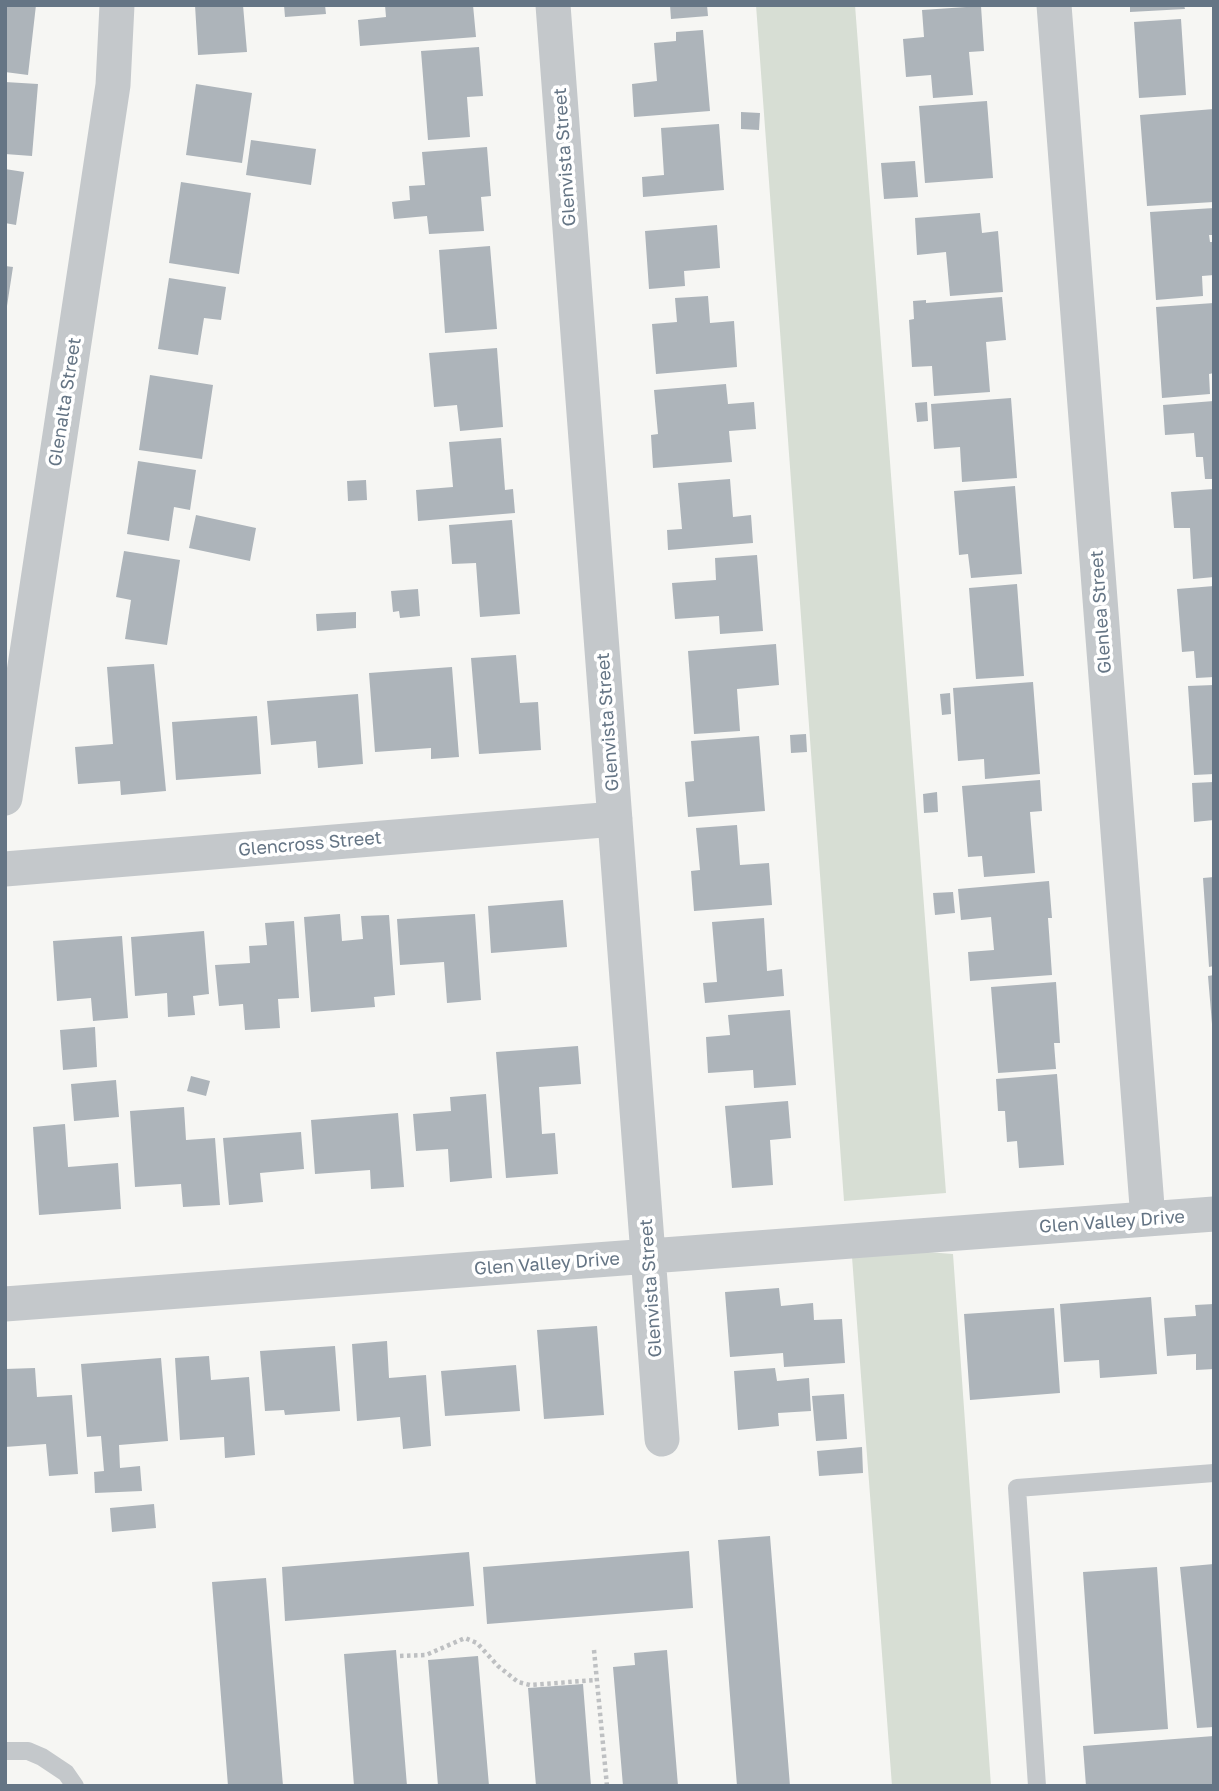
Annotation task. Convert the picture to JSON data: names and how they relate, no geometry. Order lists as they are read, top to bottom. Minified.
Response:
{"streets":{"street":["Glenvista Street","Glenalta Street","Glenlea Street","Glencross Street","Glen Valley Drive"]},"crossings":[["Glenvista Street","Glencross Street"],["Glenvista Street","Glen Valley Drive"],["Glenlea Street","Glen Valley Drive"]]}
